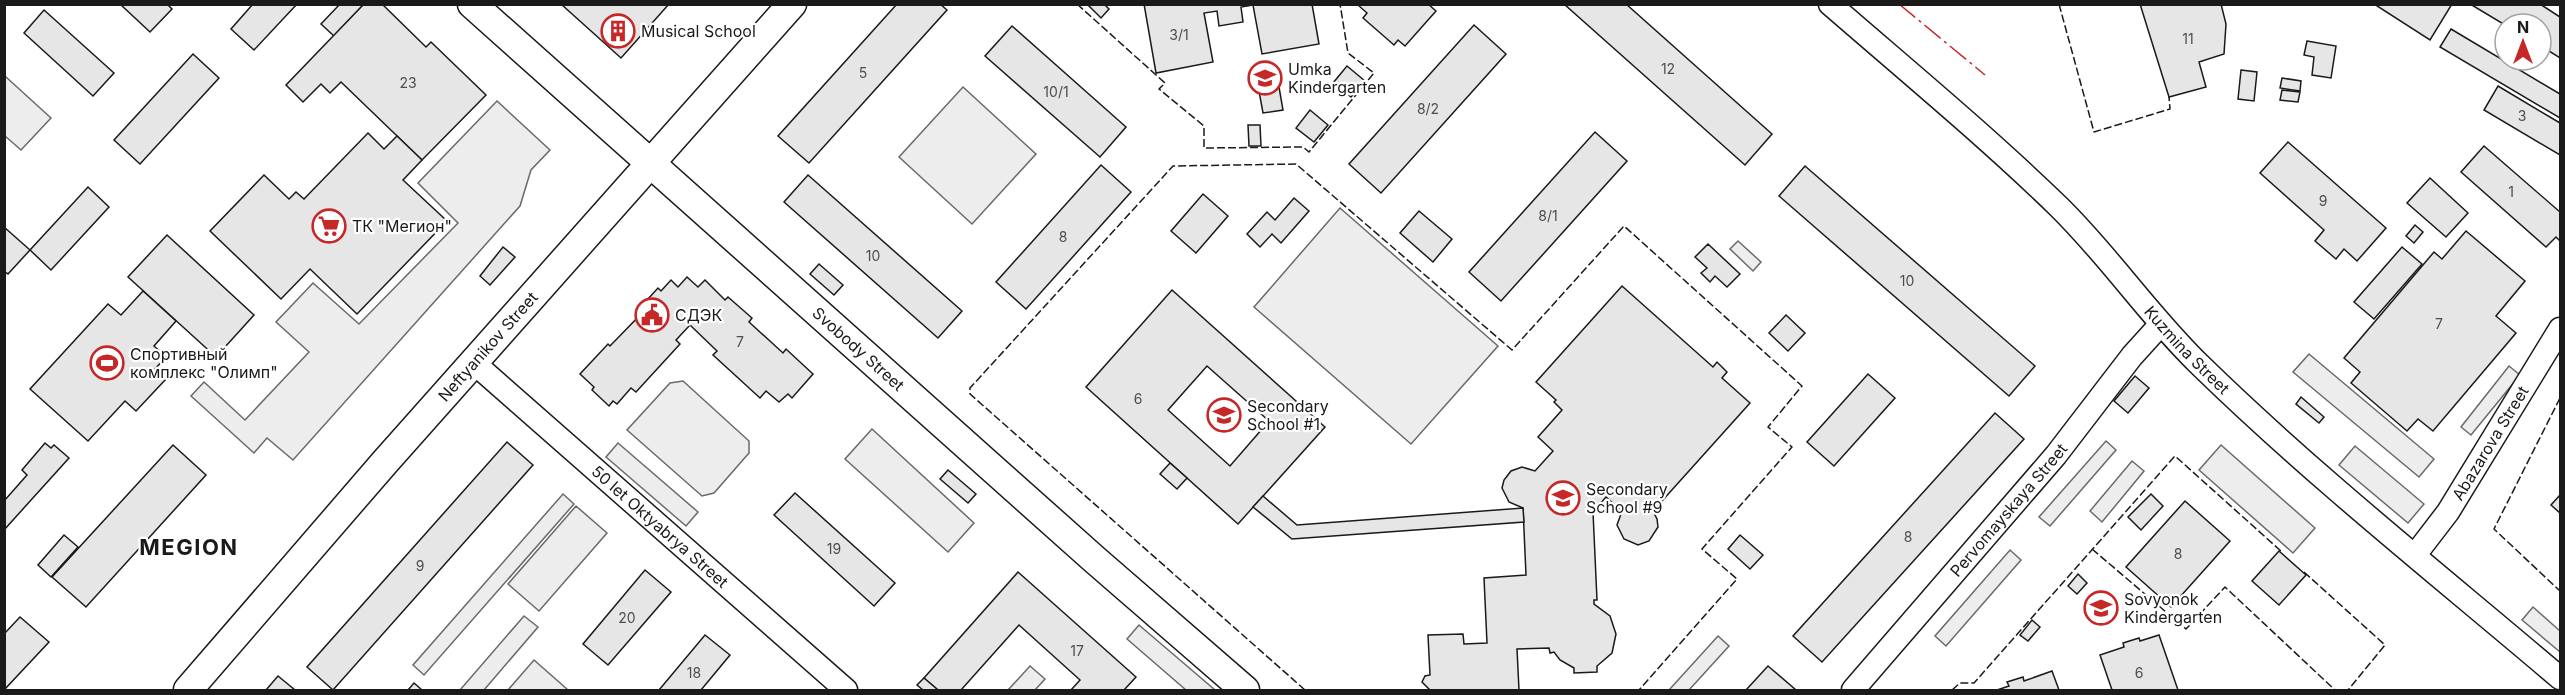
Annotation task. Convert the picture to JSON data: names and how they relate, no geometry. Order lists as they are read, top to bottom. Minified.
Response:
{"streets":{"main road":["Neftyanikov Street","Svobody Street"],"street":["Kuzmina Street","Abazarova Street","Pervomayskaya Street","50 let Oktyabrya Street"]},"crossings":[["Neftyanikov Street","Svobody Street"],["Neftyanikov Street","50 let Oktyabrya Street"],["Kuzmina Street","Abazarova Street"],["Kuzmina Street","Pervomayskaya Street"]],"districts":["MEGION"],"places":{"building":["Musical School"],"school or university":["Umka Kindergarten","Secondary School #1","Secondary School #9","Sovyonok Kindergarten"],"supermarket":["ТК \"Мегион\""],"public building":["СДЭК"],"sports":["Спортивный комплекс \"Олимп\""]},"house_numbers":["3/1","11","12","5","23","10/1","8/2","3","1","9","8/1","8","10","10","7","7","6","8","19","8","9","20","17","18","6"],"north":"top"}
